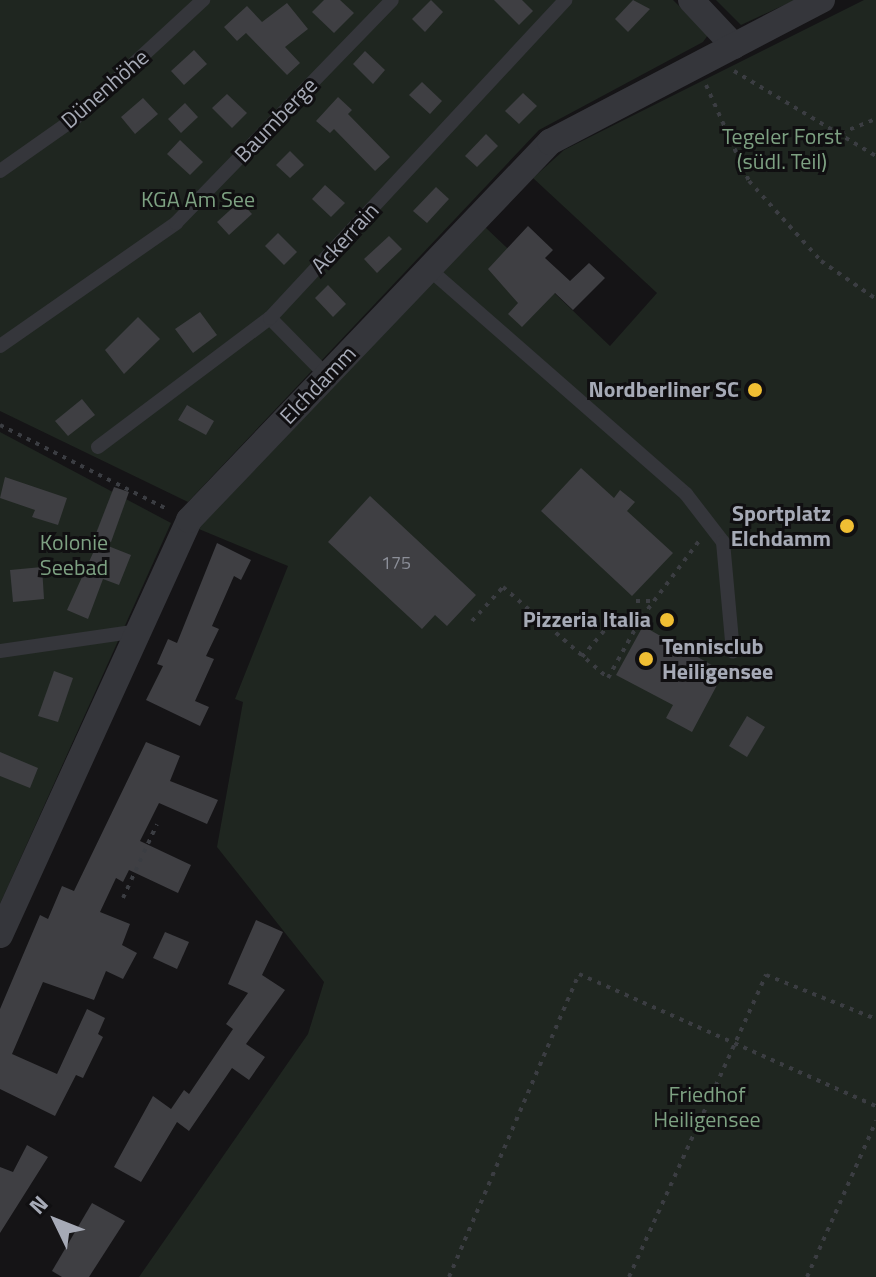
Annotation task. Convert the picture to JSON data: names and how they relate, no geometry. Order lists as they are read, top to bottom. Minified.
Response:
{"streets":{"street":["Elchdamm"],"lane":["Dünenhöhe","Baumberge","Ackerrain"]},"parks":["Tegeler Forst (südl. Teil)","KGA Am See","Kolonie Seebad","Friedhof Heiligensee"],"places":["Nordberliner SC","Sportplatz Elchdamm","Pizzeria Italia","Tennisclub Heiligensee"],"house_numbers":["175"],"north":"top left"}
